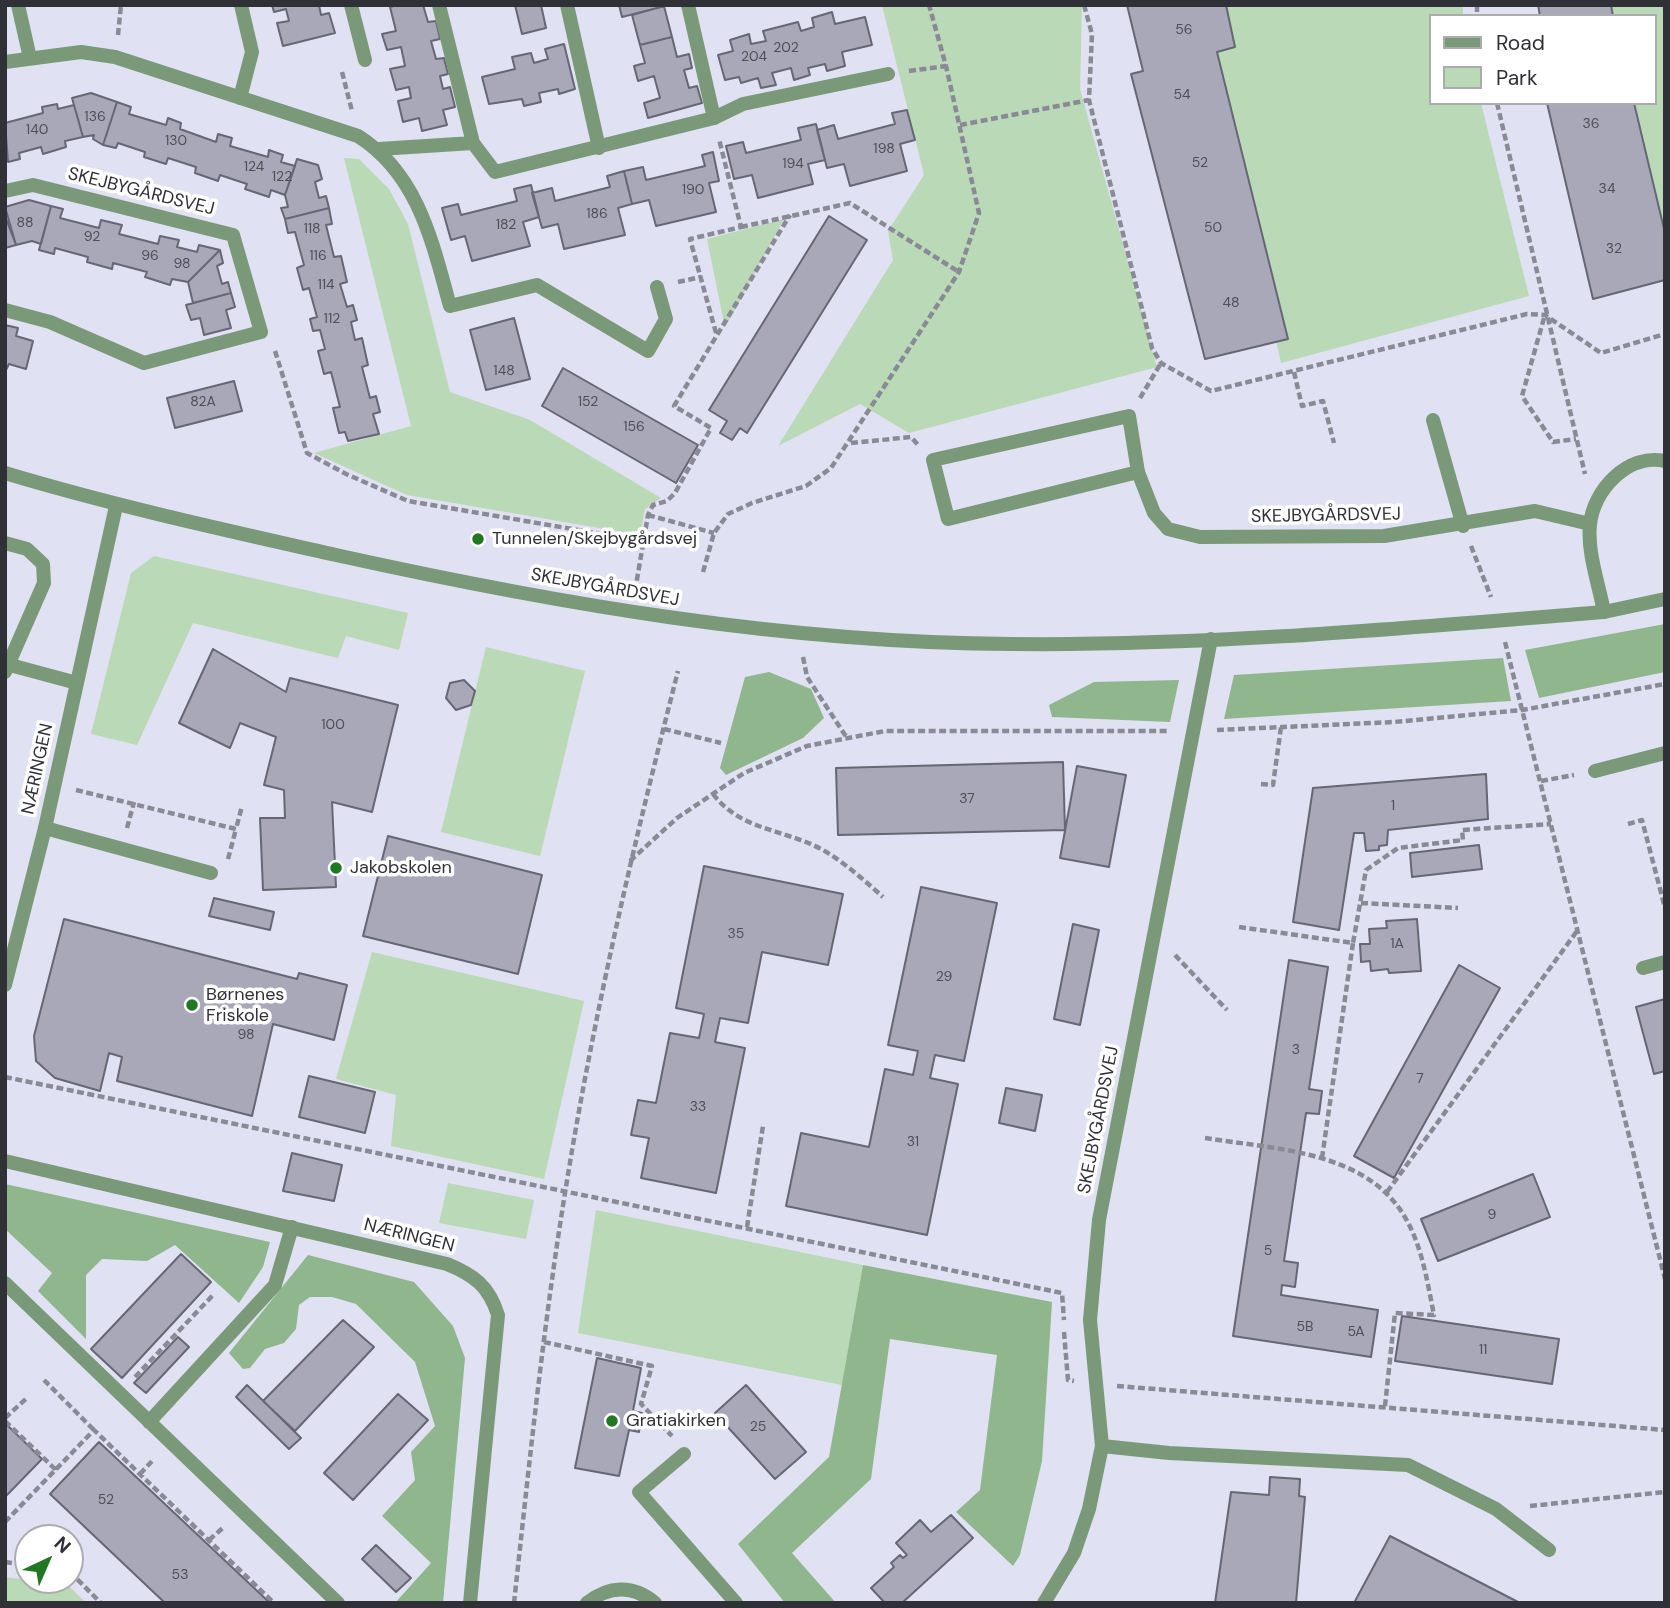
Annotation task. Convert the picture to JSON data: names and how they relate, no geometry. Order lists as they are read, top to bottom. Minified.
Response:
{"streets":{"street":["SKEJBYGÅRDSVEJ","NÆRINGEN"]},"crossings":[["SKEJBYGÅRDSVEJ","NÆRINGEN"]],"places":["Tunnelen/Skejbygårdsvej","Jakobskolen","Børnenes Friskole","Gratiakirken"],"house_numbers":["56","202","204","54","136","36","140","130","198","52","194","124","122","34","190","186","88","182","50","118","92","32","96","116","98","114","48","112","148","82A","152","156","100","37","1","35","1A","29","98","3","7","33","31","9","5","5B","5A","11","25","52","53"],"legend":["Road","Park"],"north":"top right"}
